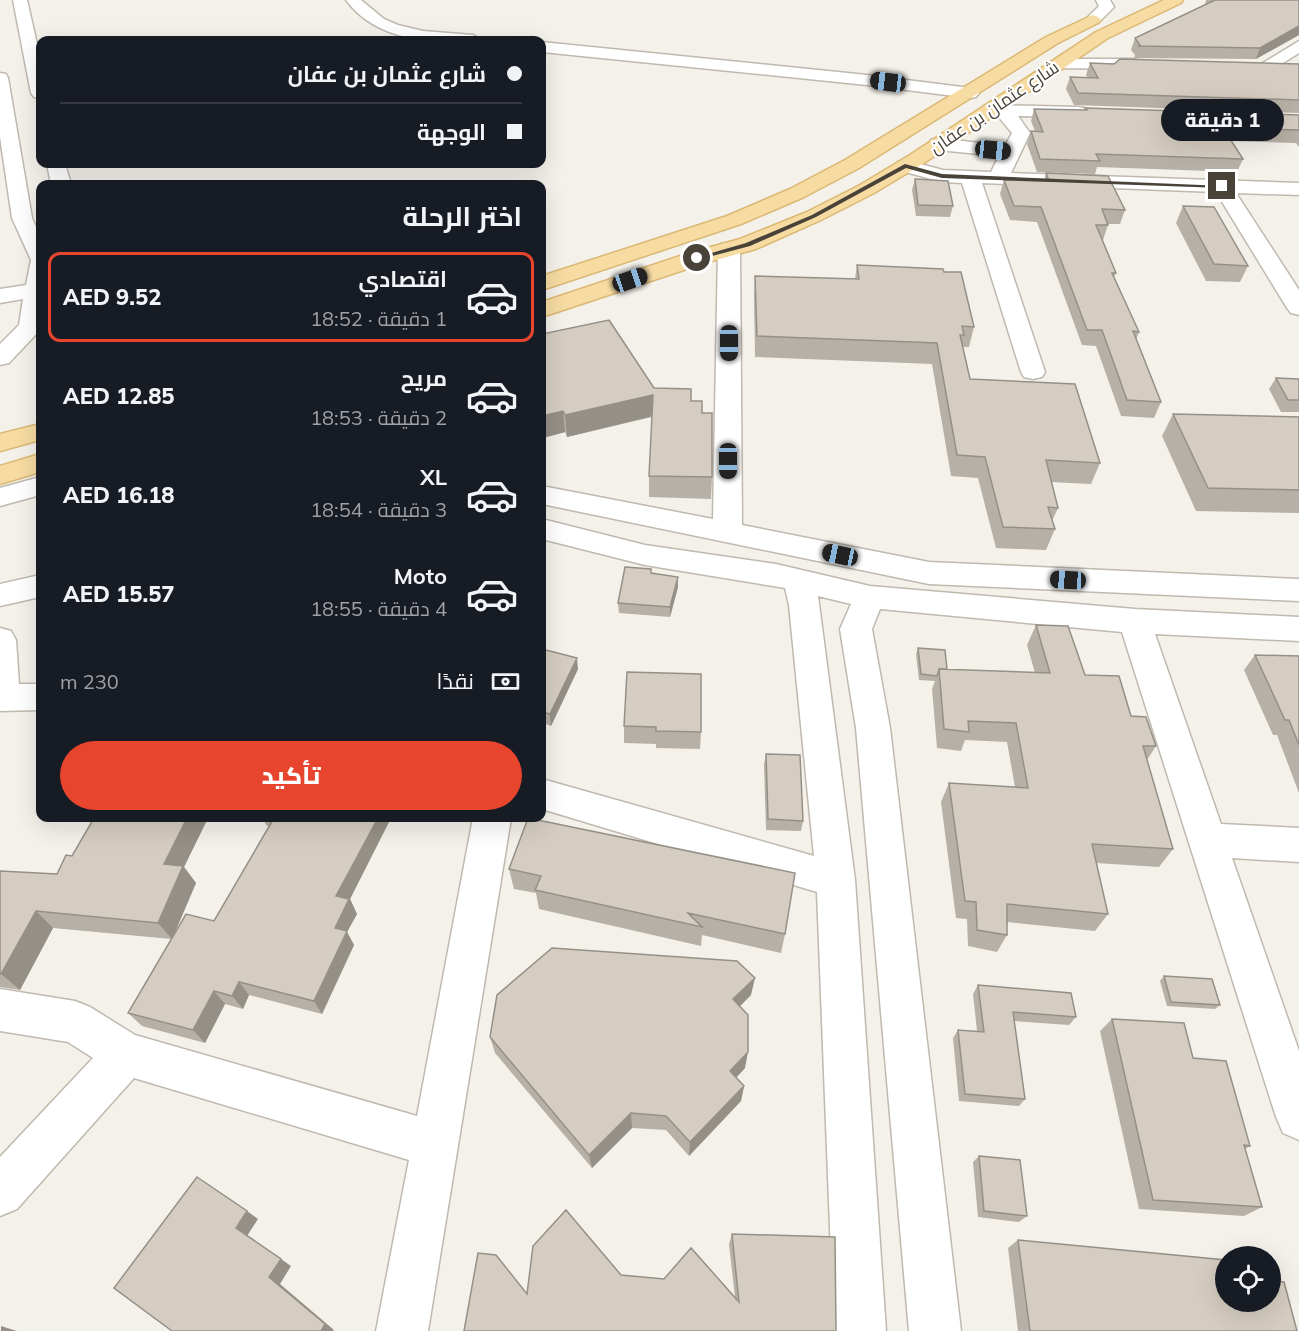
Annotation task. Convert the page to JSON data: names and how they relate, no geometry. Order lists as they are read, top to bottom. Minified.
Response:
{"streets":{"main road":["شارع عثمان بن عفان"]},"page":{"banner":["شارع عثمان بن عفان","الوجهة"],"bubble":"1 دقيقة","heading":"اختر الرحلة","list":[{"name":"اقتصادي","note":"1 دقيقة · 18:52","value":"AED 9.52"},{"name":"مريح","note":"2 دقيقة · 18:53","value":"AED 12.85"},{"name":"XL","note":"3 دقيقة · 18:54","value":"AED 16.18"},{"name":"Moto","note":"4 دقيقة · 18:55","value":"AED 15.57"}],"pay":["نقدًا","230 m"],"buttons":"تأكيد"}}
